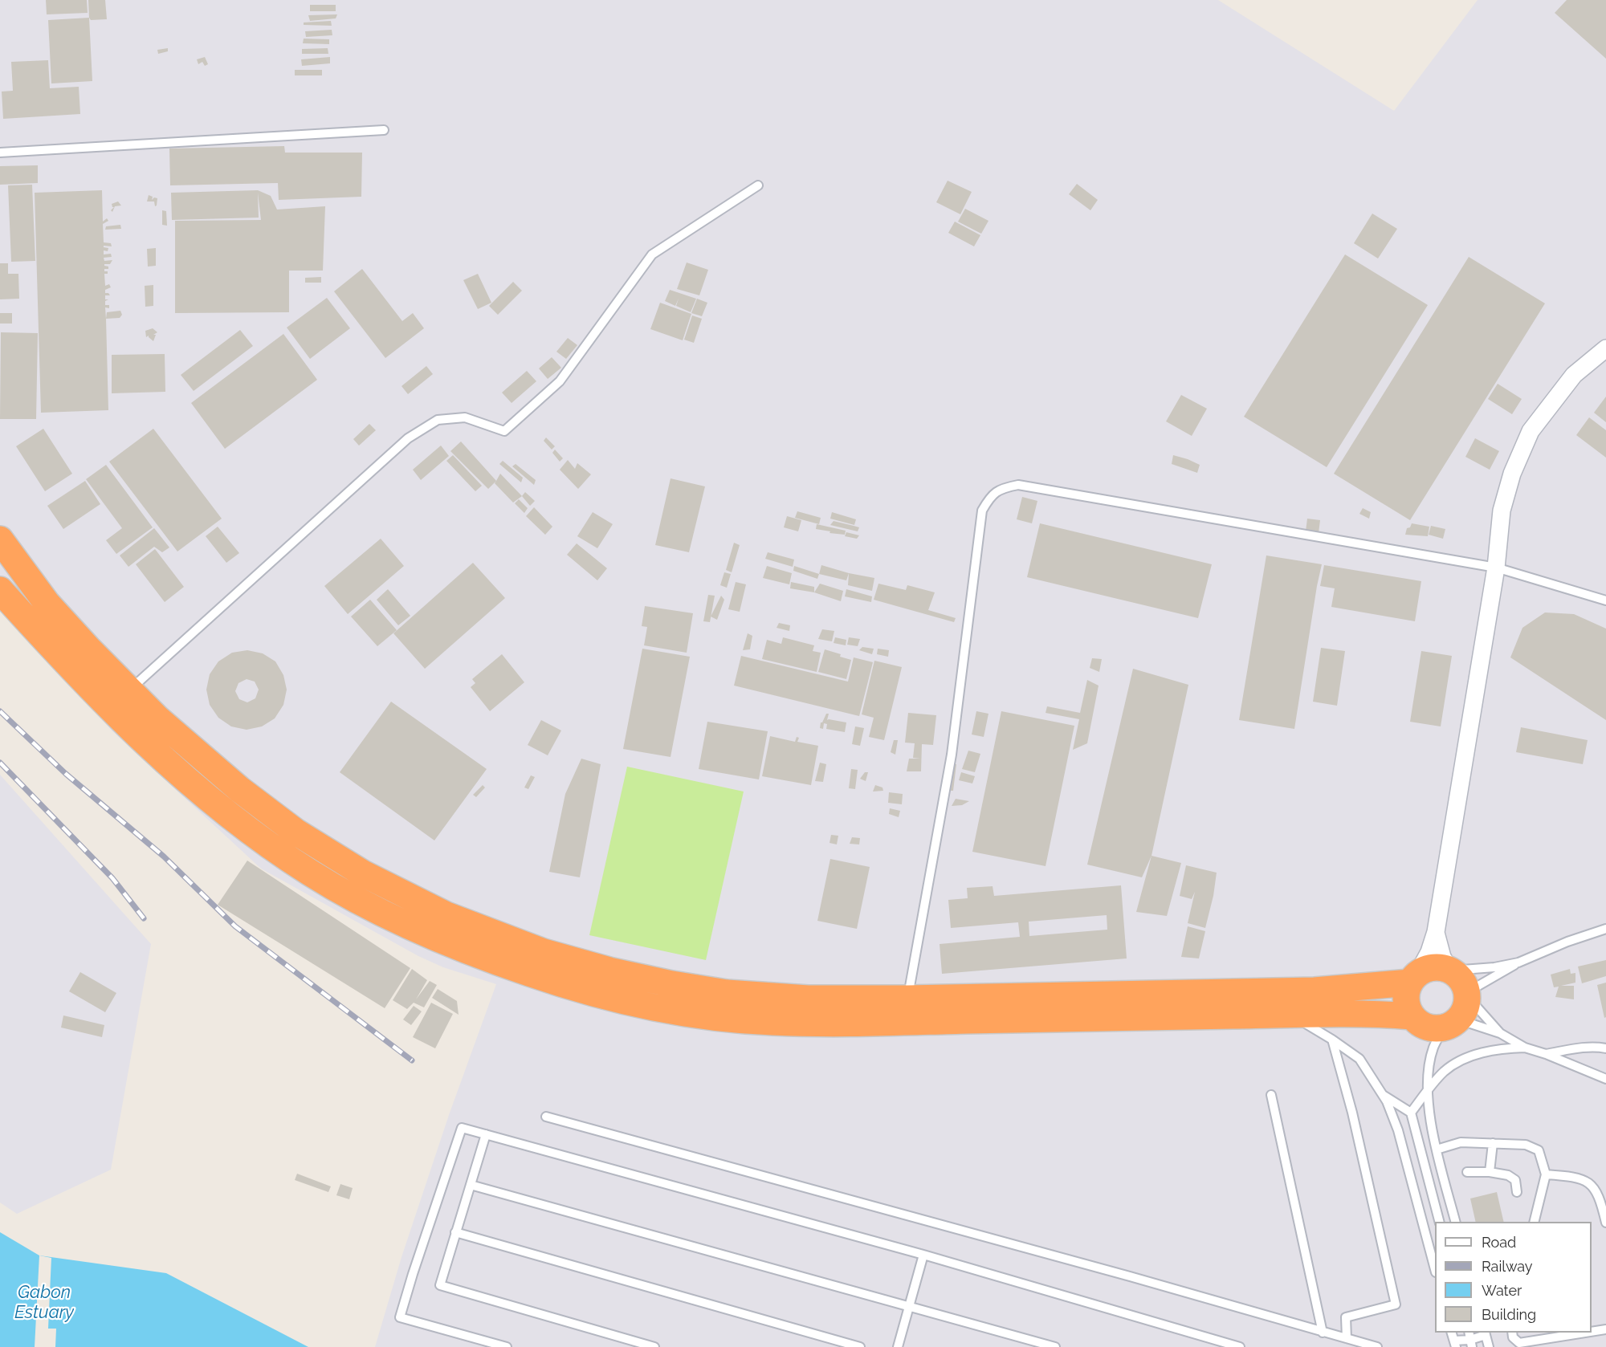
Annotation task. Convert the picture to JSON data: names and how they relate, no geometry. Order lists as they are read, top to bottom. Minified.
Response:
{"water":["Gabon Estuary"],"legend":["Road","Railway","Water","Building"]}
